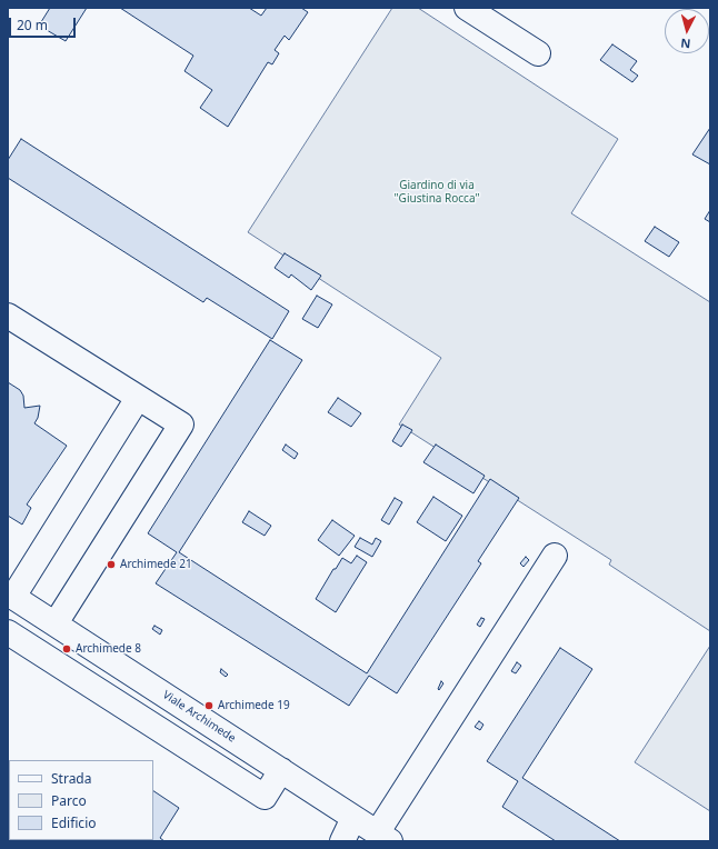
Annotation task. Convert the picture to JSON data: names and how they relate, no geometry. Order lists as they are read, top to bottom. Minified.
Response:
{"streets":{"street":["Viale Archimede"]},"parks":["Giardino di via \"Giustina Rocca\""],"places":["Archimede 21","Archimede 8","Archimede 19"],"legend":["Strada","Parco","Edificio"],"scale_bar":"20 m","north":"bottom"}
